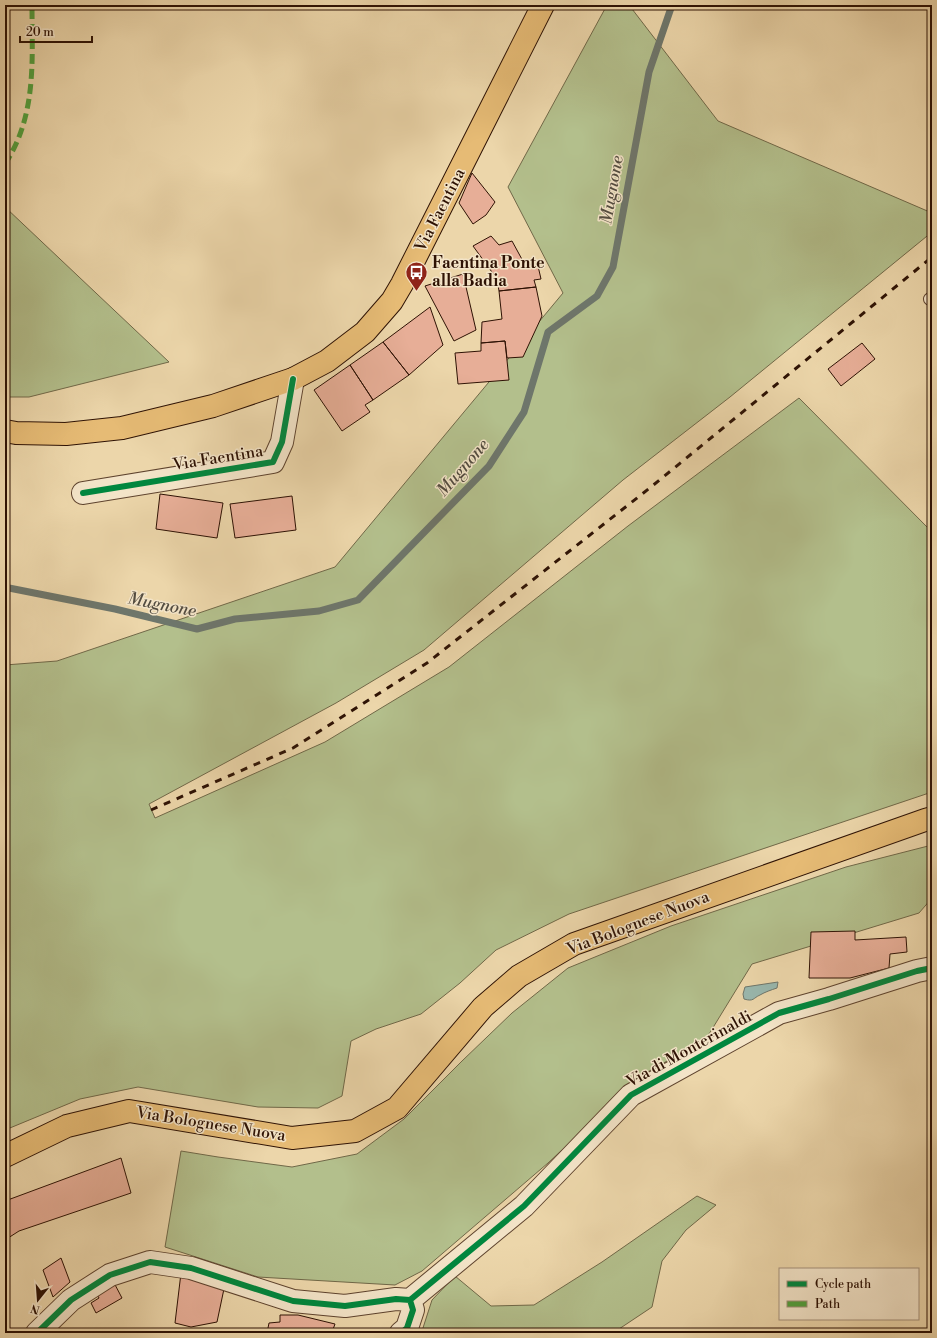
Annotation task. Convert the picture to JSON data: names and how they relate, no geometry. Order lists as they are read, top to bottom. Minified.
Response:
{"streets":{"main road":["Via Faentina","Via Bolognese Nuova"],"street":["Via di Monterinaldi"]},"water":["Mugnone"],"places":{"bus stop":["Faentina Ponte alla Badia"]},"legend":["Cycle path","Path"],"scale_bar":"20 m","north":"bottom"}
